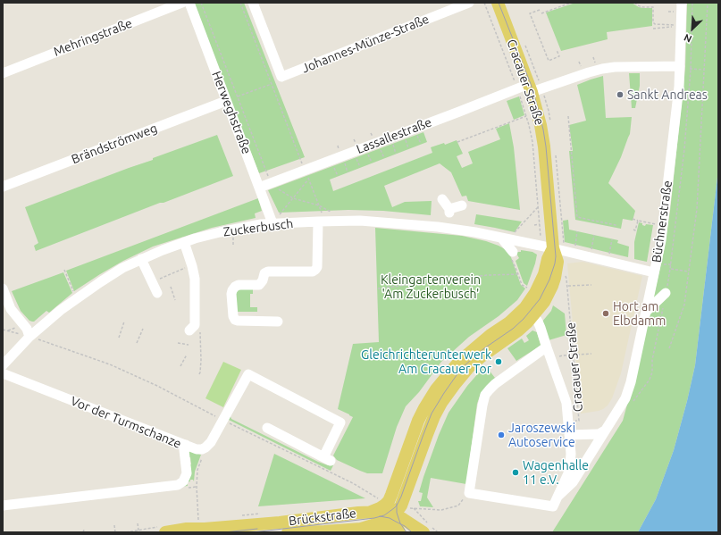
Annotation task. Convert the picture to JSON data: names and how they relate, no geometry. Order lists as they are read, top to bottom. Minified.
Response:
{"streets":{"main road":["Cracauer Straße","Brückstraße"],"street":["Mehringstraße","Johannes-Münze-Straße","Herweghstraße","Lassallestraße","Brändströmweg","Büchnerstraße","Zuckerbusch","Vor der Turmschanze"]},"crossings":[["Cracauer Straße","Lassallestraße"],["Cracauer Straße","Büchnerstraße"],["Cracauer Straße","Zuckerbusch"],["Cracauer Straße","Brückstraße"],["Herweghstraße","Lassallestraße"],["Herweghstraße","Brändströmweg"],["Herweghstraße","Zuckerbusch"],["Lassallestraße","Büchnerstraße"],["Büchnerstraße","Zuckerbusch"]],"parks":["Kleingartenverein 'Am Zuckerbusch'"],"places":["Sankt Andreas","Hort am Elbdamm","Gleichrichterunterwerk Am Cracauer Tor","Jaroszewski Autoservice","Wagenhalle 11 e.V."],"north":"bottom left"}
